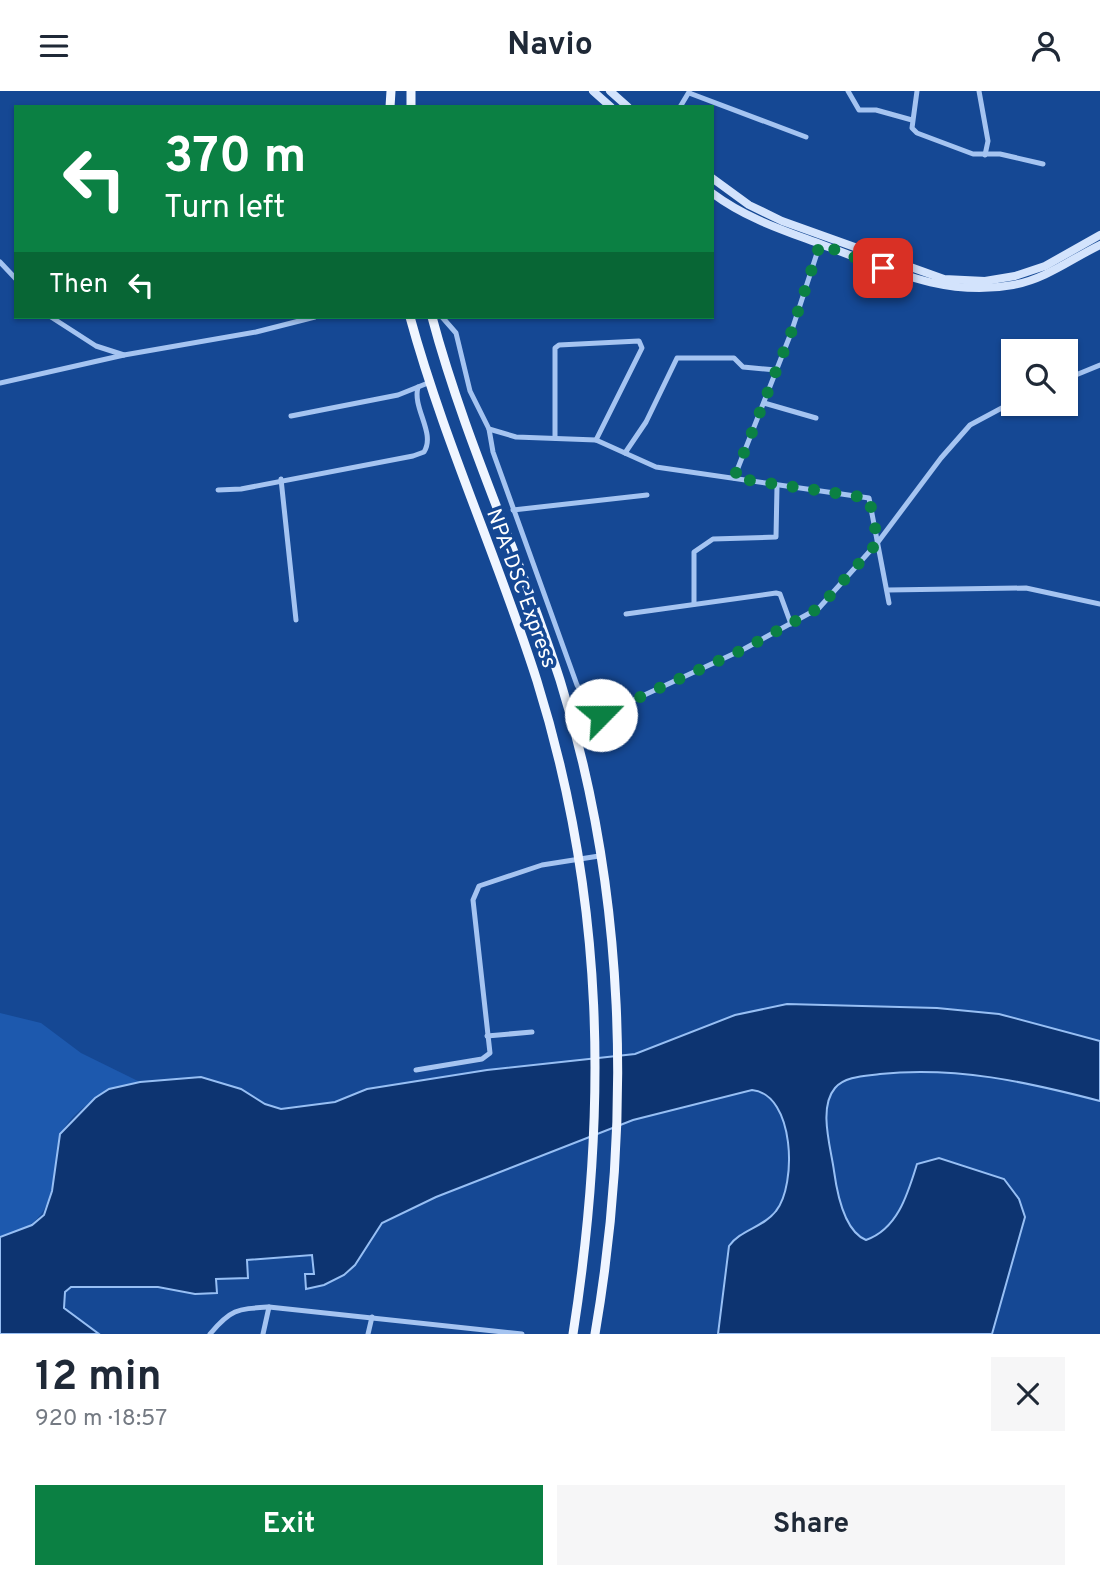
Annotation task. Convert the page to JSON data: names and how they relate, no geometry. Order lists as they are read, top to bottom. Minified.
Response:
{"streets":{"main road":["NPA-DSC Express"]},"page":{"header":"Navio","turn":["370 m","Turn left"],"then":"Then","heading":["12 min","920 m · 18:57"],"buttons":["Exit","Share"]}}
